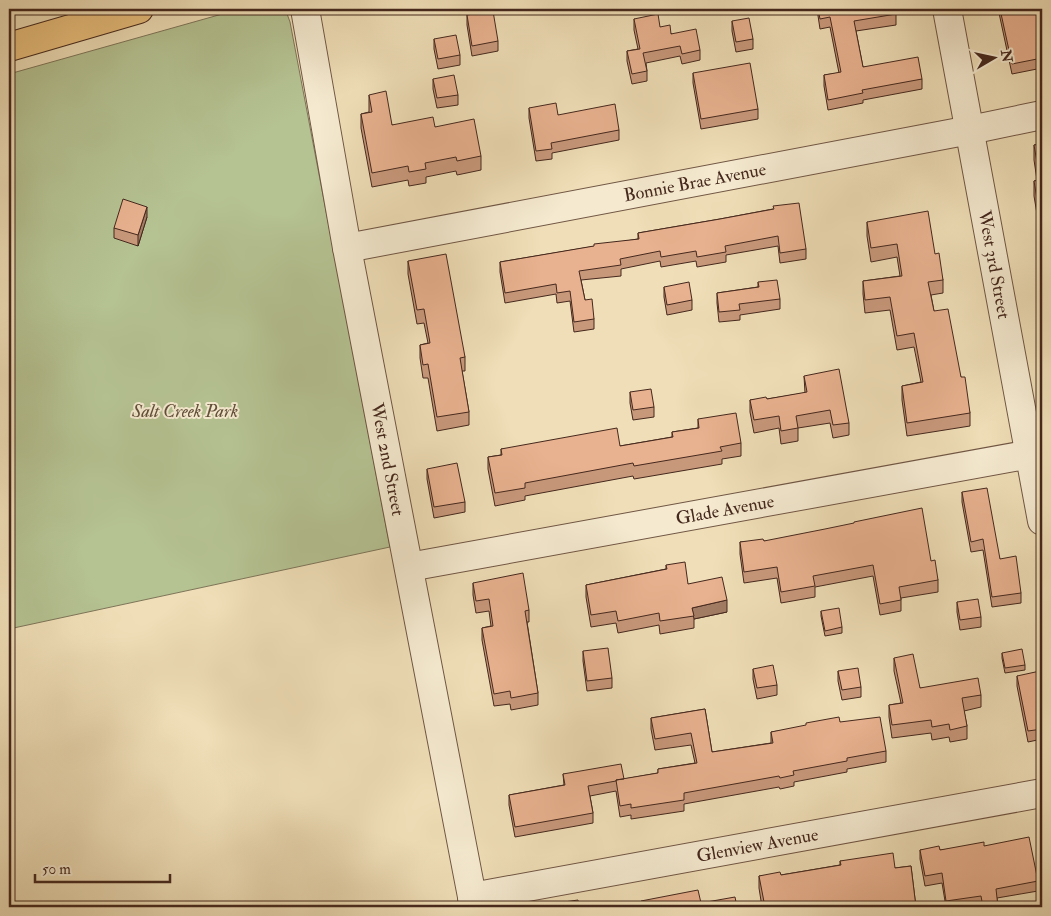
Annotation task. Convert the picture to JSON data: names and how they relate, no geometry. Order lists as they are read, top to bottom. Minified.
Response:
{"streets":{"street":["Bonnie Brae Avenue","West 3rd Street","West 2nd Street","Glade Avenue","Glenview Avenue"]},"crossings":[["Bonnie Brae Avenue","West 3rd Street"],["Bonnie Brae Avenue","West 2nd Street"],["West 3rd Street","Glade Avenue"],["West 2nd Street","Glade Avenue"],["West 2nd Street","Glenview Avenue"]],"parks":["Salt Creek Park"],"scale_bar":"50 m","north":"right"}
